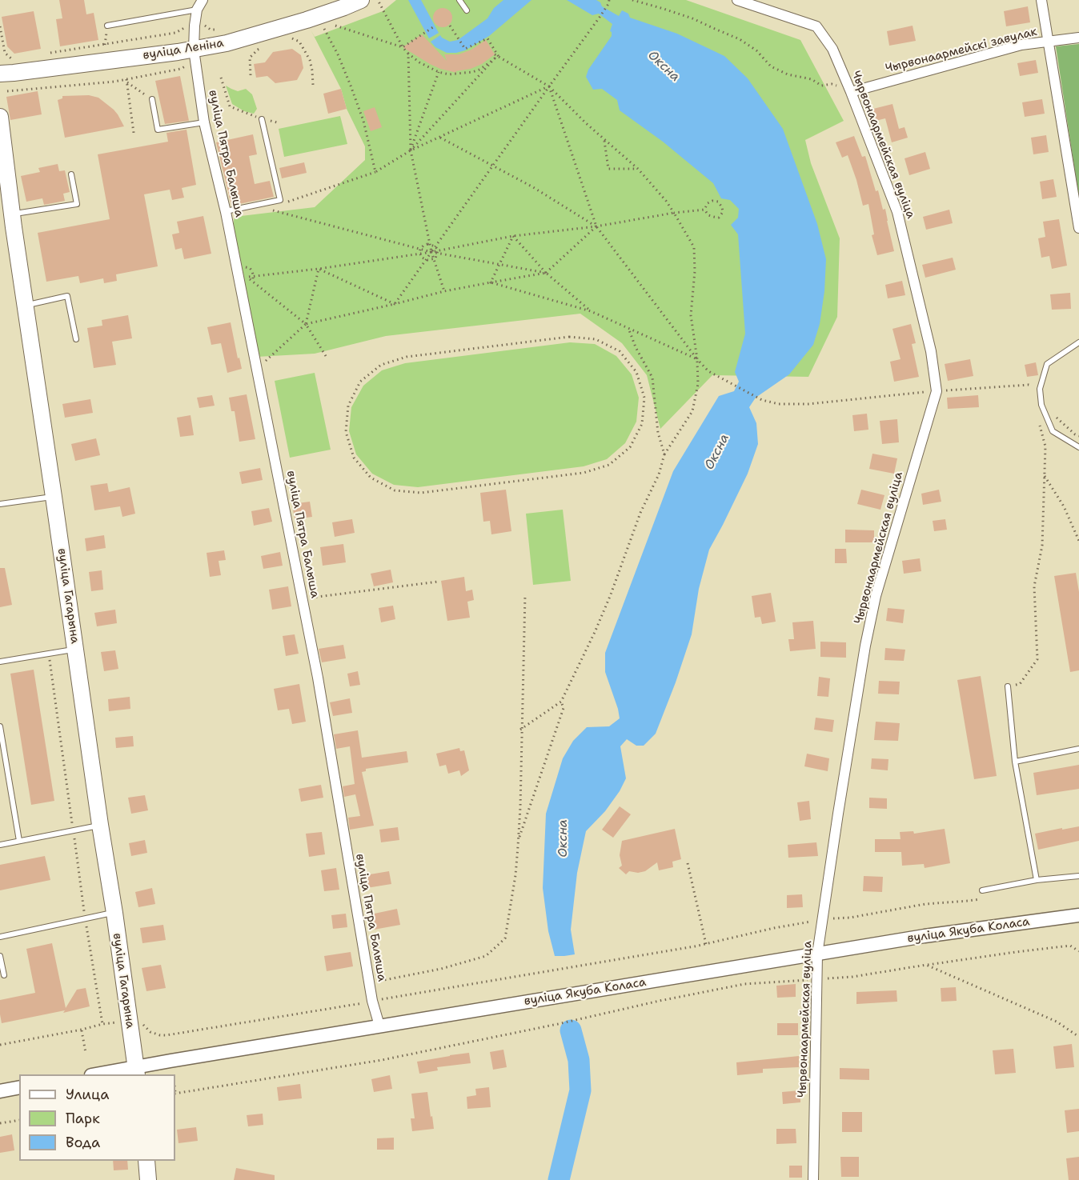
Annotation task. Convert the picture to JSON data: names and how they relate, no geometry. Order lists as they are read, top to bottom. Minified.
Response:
{"streets":{"main road":["вуліца Леніна","вуліца Гагарына","вуліца Якуба Коласа"],"street":["Чырвонаармейскі завулак","Чырвонаармейская вуліца","вуліца Пятра Балыша"]},"crossings":[["вуліца Леніна","вуліца Пятра Балыша"],["Чырвонаармейскі завулак","Чырвонаармейская вуліца"],["Чырвонаармейская вуліца","вуліца Якуба Коласа"],["вуліца Пятра Балыша","вуліца Якуба Коласа"],["вуліца Гагарына","вуліца Якуба Коласа"]],"water":["Оксна"],"legend":["Улица","Парк","Вода"]}
